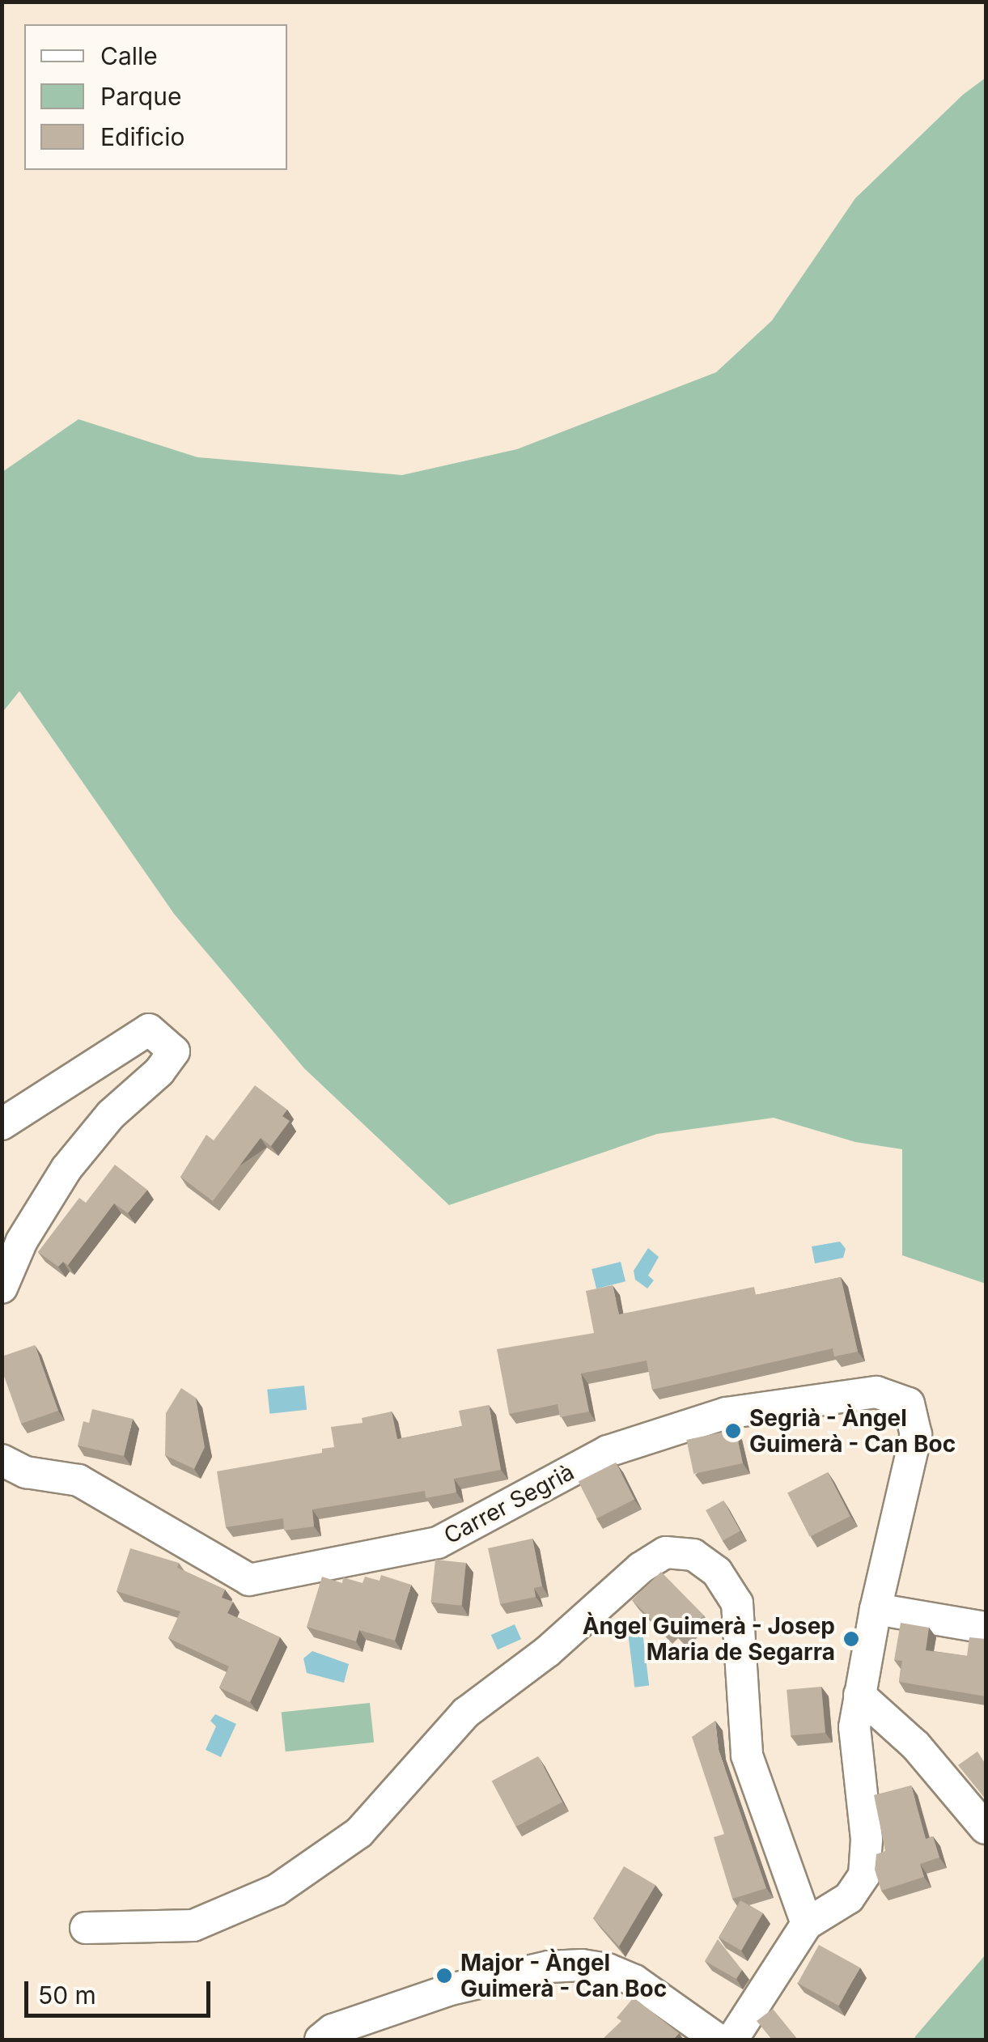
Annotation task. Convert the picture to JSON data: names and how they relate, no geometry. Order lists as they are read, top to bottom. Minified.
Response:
{"streets":{"street":["Carrer Segrià"]},"places":["Segrià - Àngel Guimerà - Can Boc","Àngel Guimerà - Josep Maria de Segarra","Major - Àngel Guimerà - Can Boc"],"legend":["Calle","Parque","Edificio"],"scale_bar":"50 m"}
